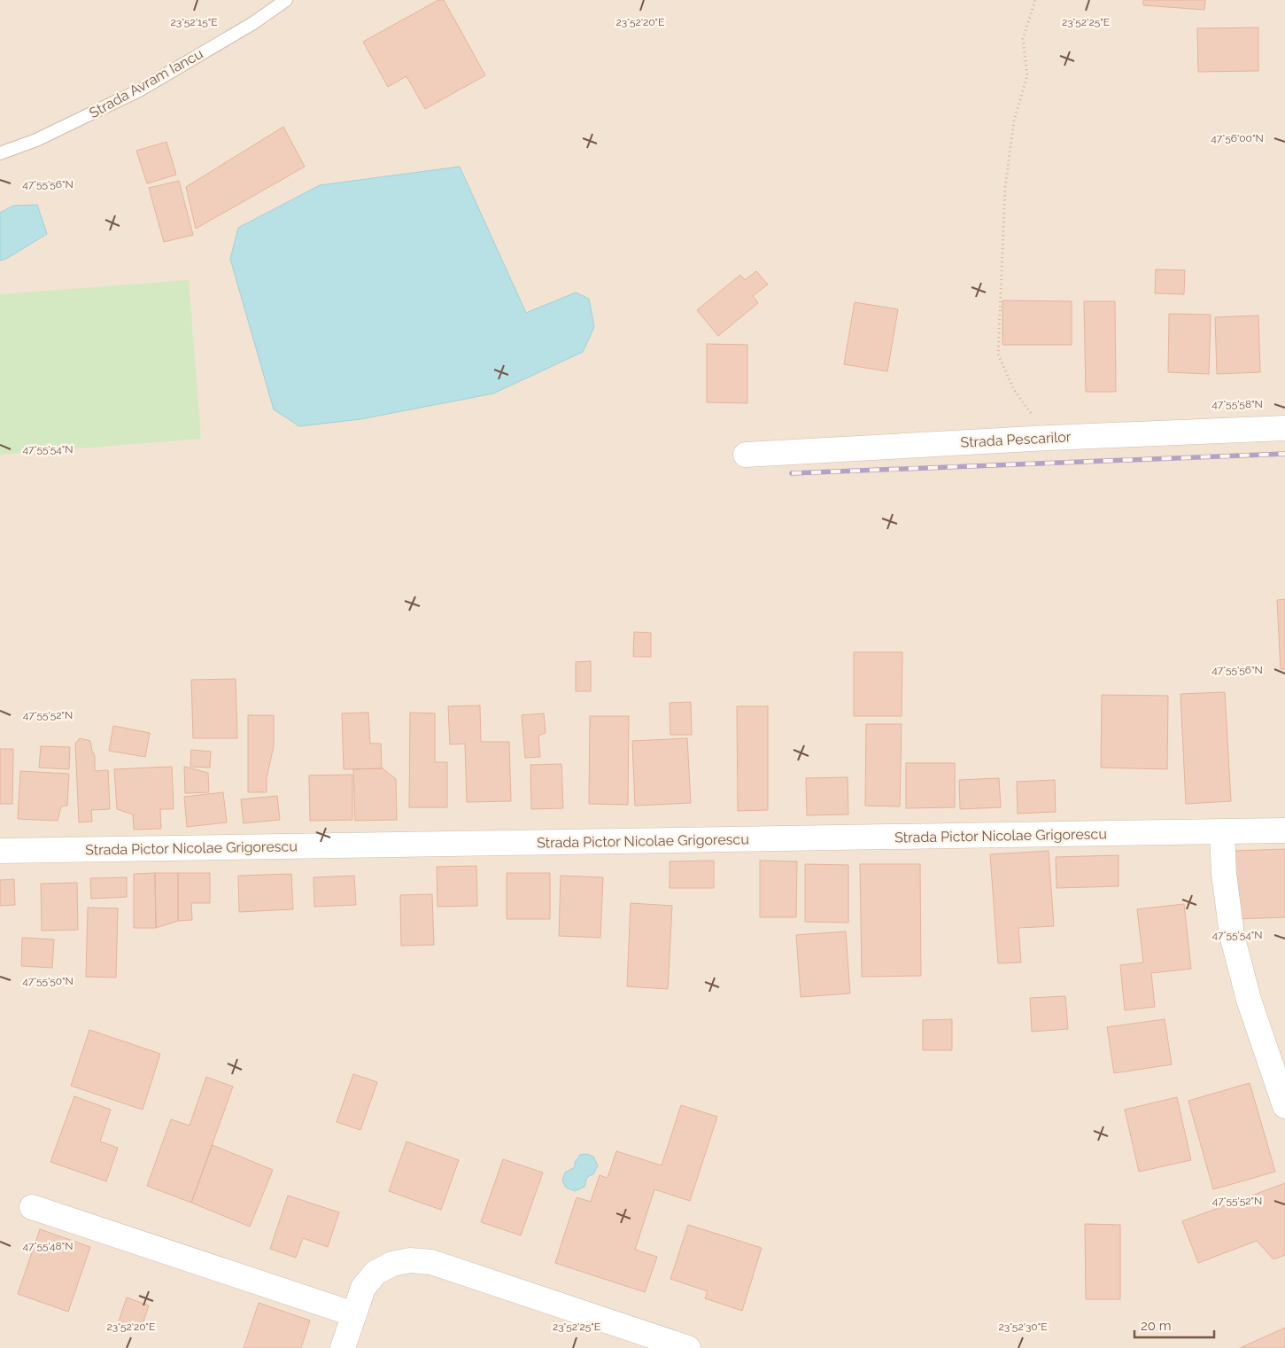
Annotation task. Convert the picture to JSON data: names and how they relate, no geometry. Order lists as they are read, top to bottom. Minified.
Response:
{"streets":{"street":["Strada Pescarilor","Strada Pictor Nicolae Grigorescu"],"lane":["Strada Avram Iancu"]},"scale_bar":"20 m","coordinates":["23°52'15\"E","23°52'20\"E","23°52'25\"E","47°56'00\"N","47°55'56\"N","47°55'58\"N","47°55'54\"N","47°55'52\"N","47°55'50\"N","47°55'48\"N","23°52'30\"E"]}
